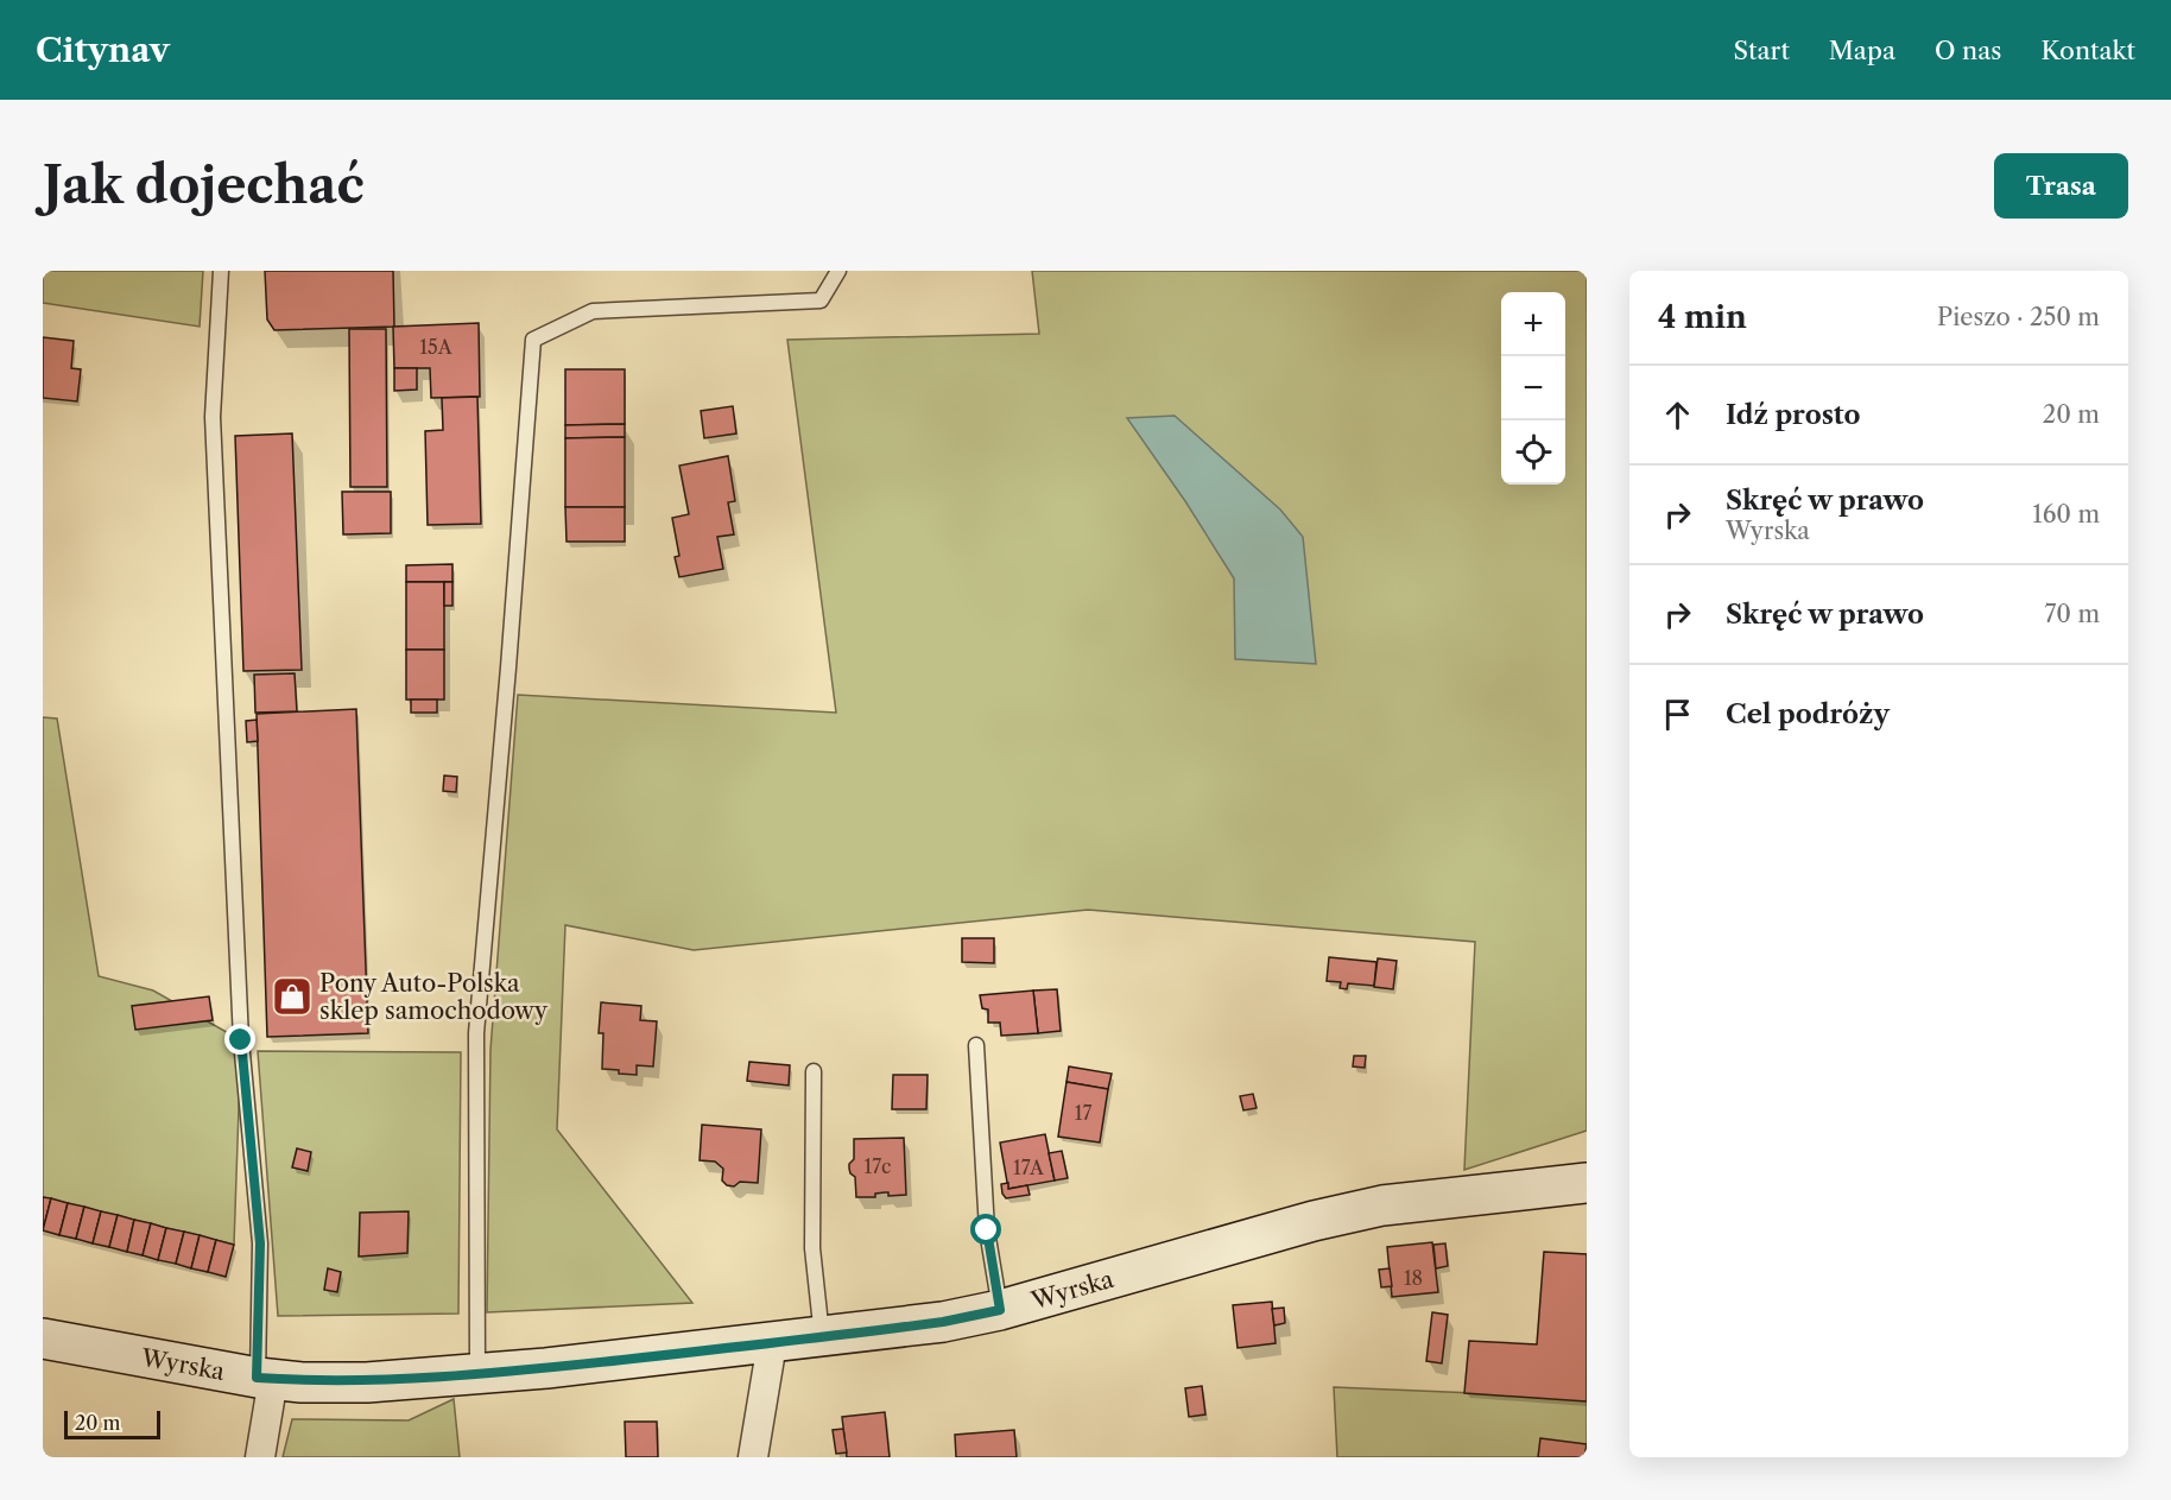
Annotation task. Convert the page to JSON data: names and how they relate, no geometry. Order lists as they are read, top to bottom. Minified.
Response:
{"streets":{"street":["Wyrska"]},"places":{"shop":["Pony Auto-Polska sklep samochodowy"]},"house_numbers":["15A","17","17c","17A","18"],"scale_bar":"20 m","page":{"header":"Citynav","nav":["Start","Mapa","O nas","Kontakt"],"buttons":"Trasa","title":"Jak dojechać","heading":["4 min","Pieszo · 250 m"],"map_buttons":["+","−"],"list":[["Idź prosto","20 m"],["Skręć w prawo","Wyrska","160 m"],["Skręć w prawo","70 m"],"Cel podróży"],"scale":"20 m"}}
